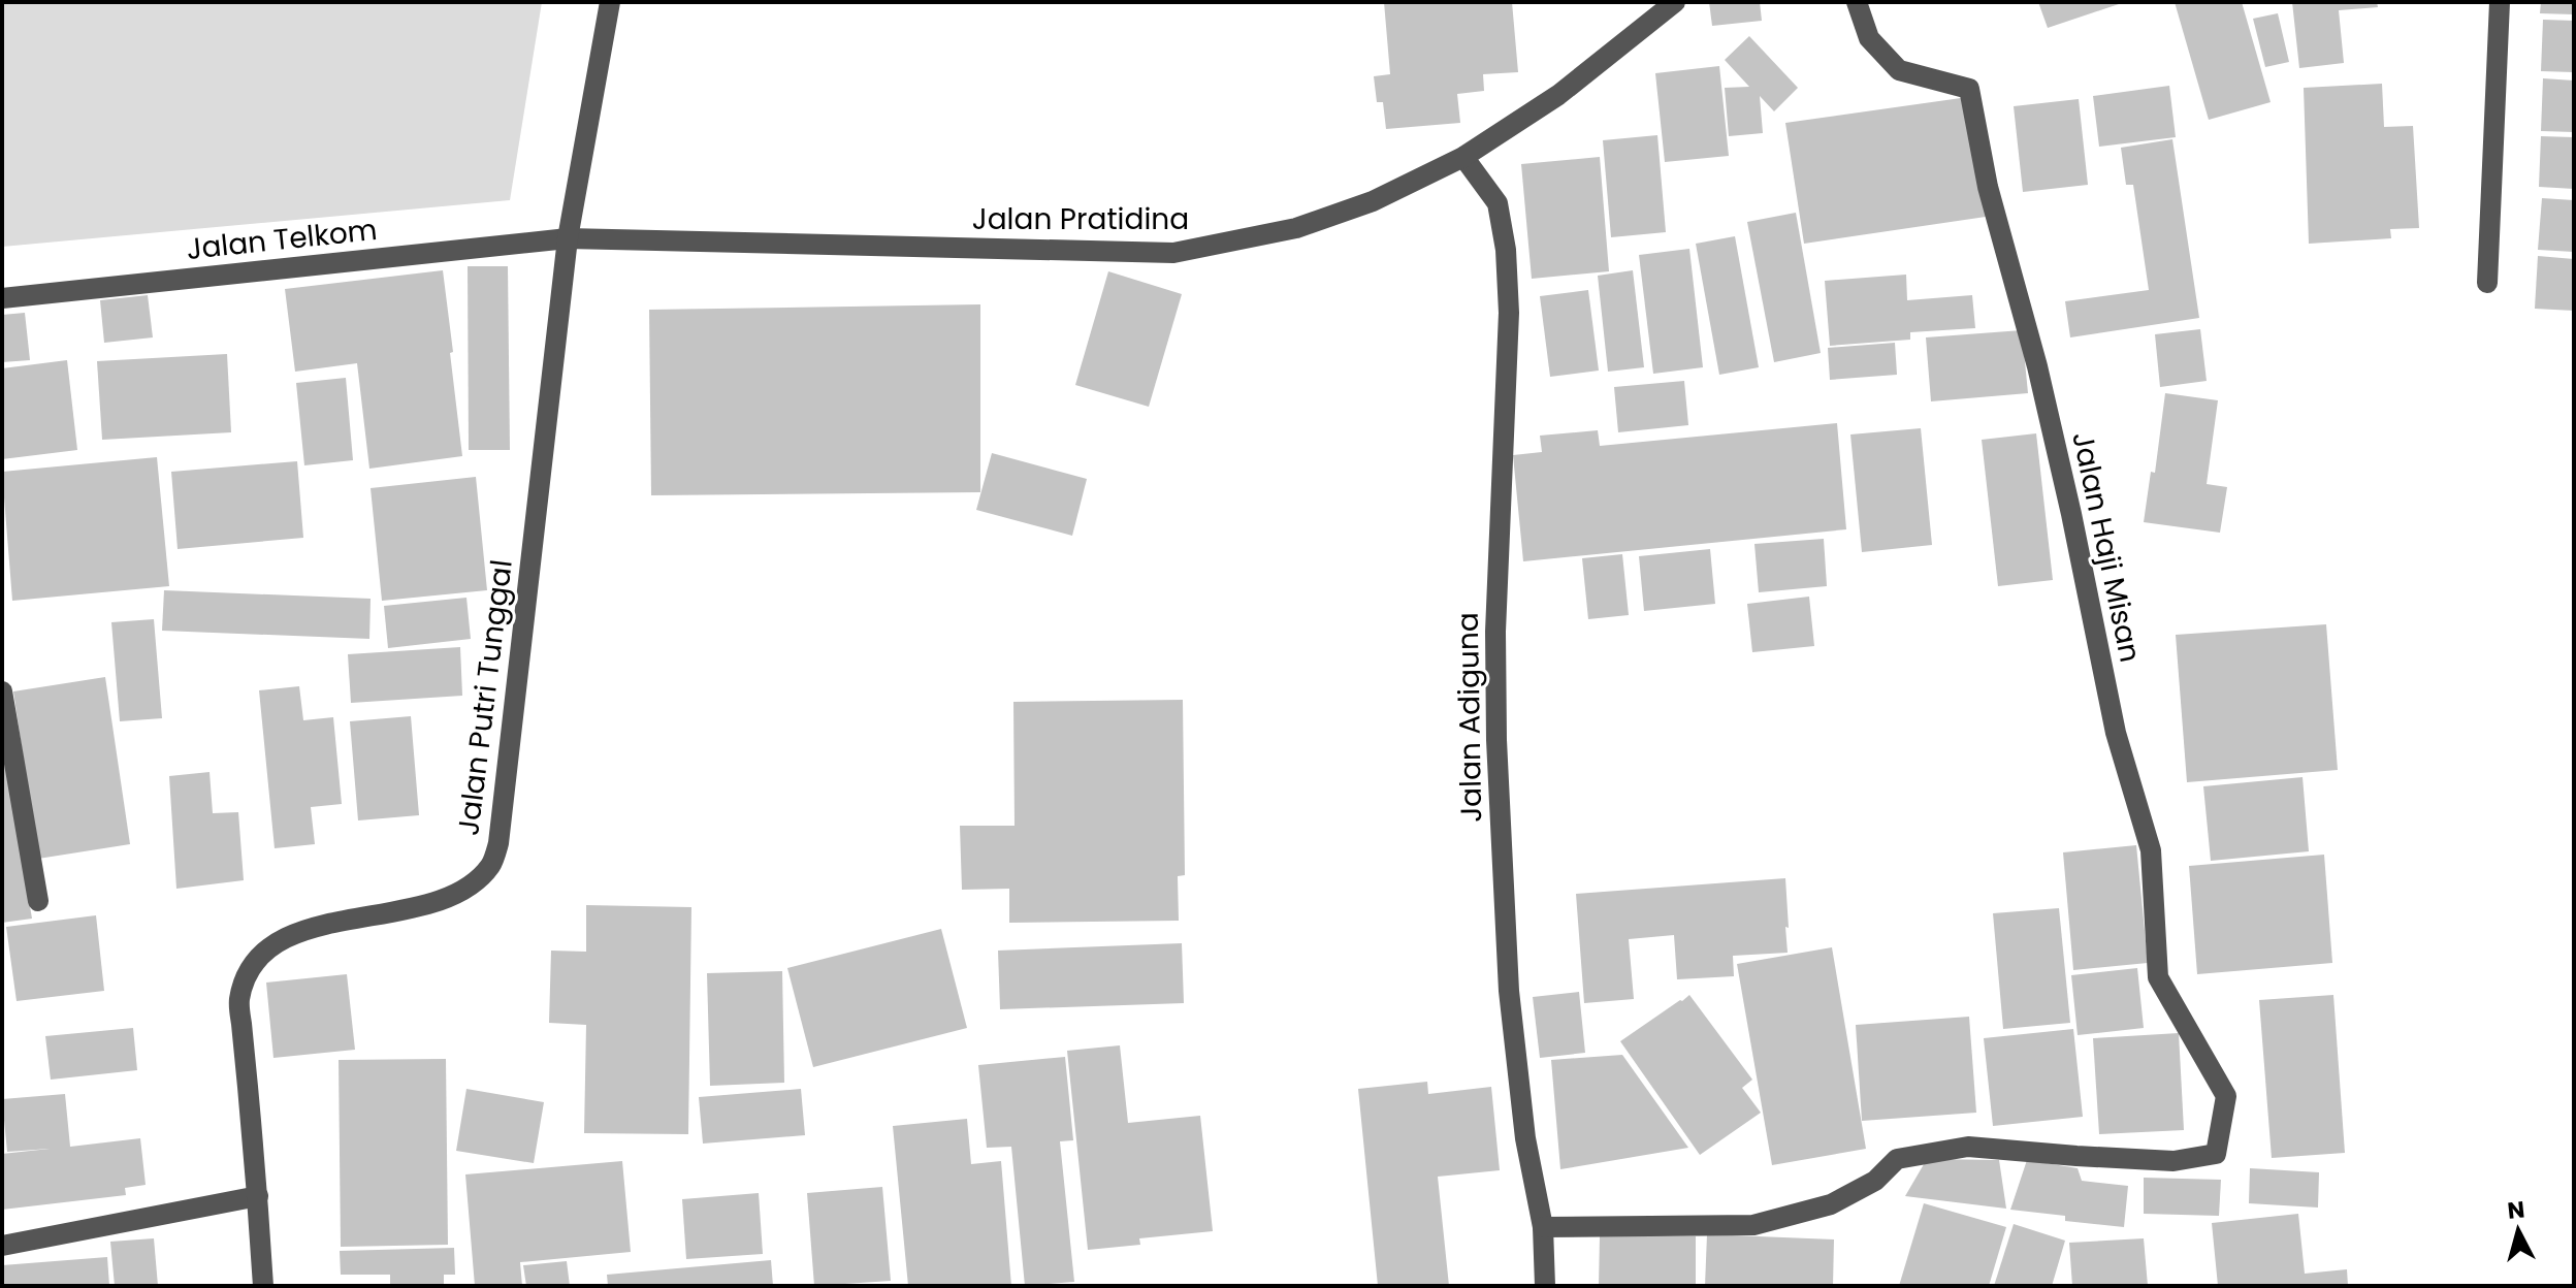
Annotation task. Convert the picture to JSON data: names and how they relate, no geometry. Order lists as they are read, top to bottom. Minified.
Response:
{"streets":{"street":["Jalan Pratidina","Jalan Telkom","Jalan Haji Misan","Jalan Putri Tunggal","Jalan Adiguna"]},"crossings":[["Jalan Pratidina","Jalan Telkom"],["Jalan Pratidina","Jalan Putri Tunggal"],["Jalan Pratidina","Jalan Adiguna"],["Jalan Telkom","Jalan Putri Tunggal"],["Jalan Haji Misan","Jalan Adiguna"]],"north":"top"}
